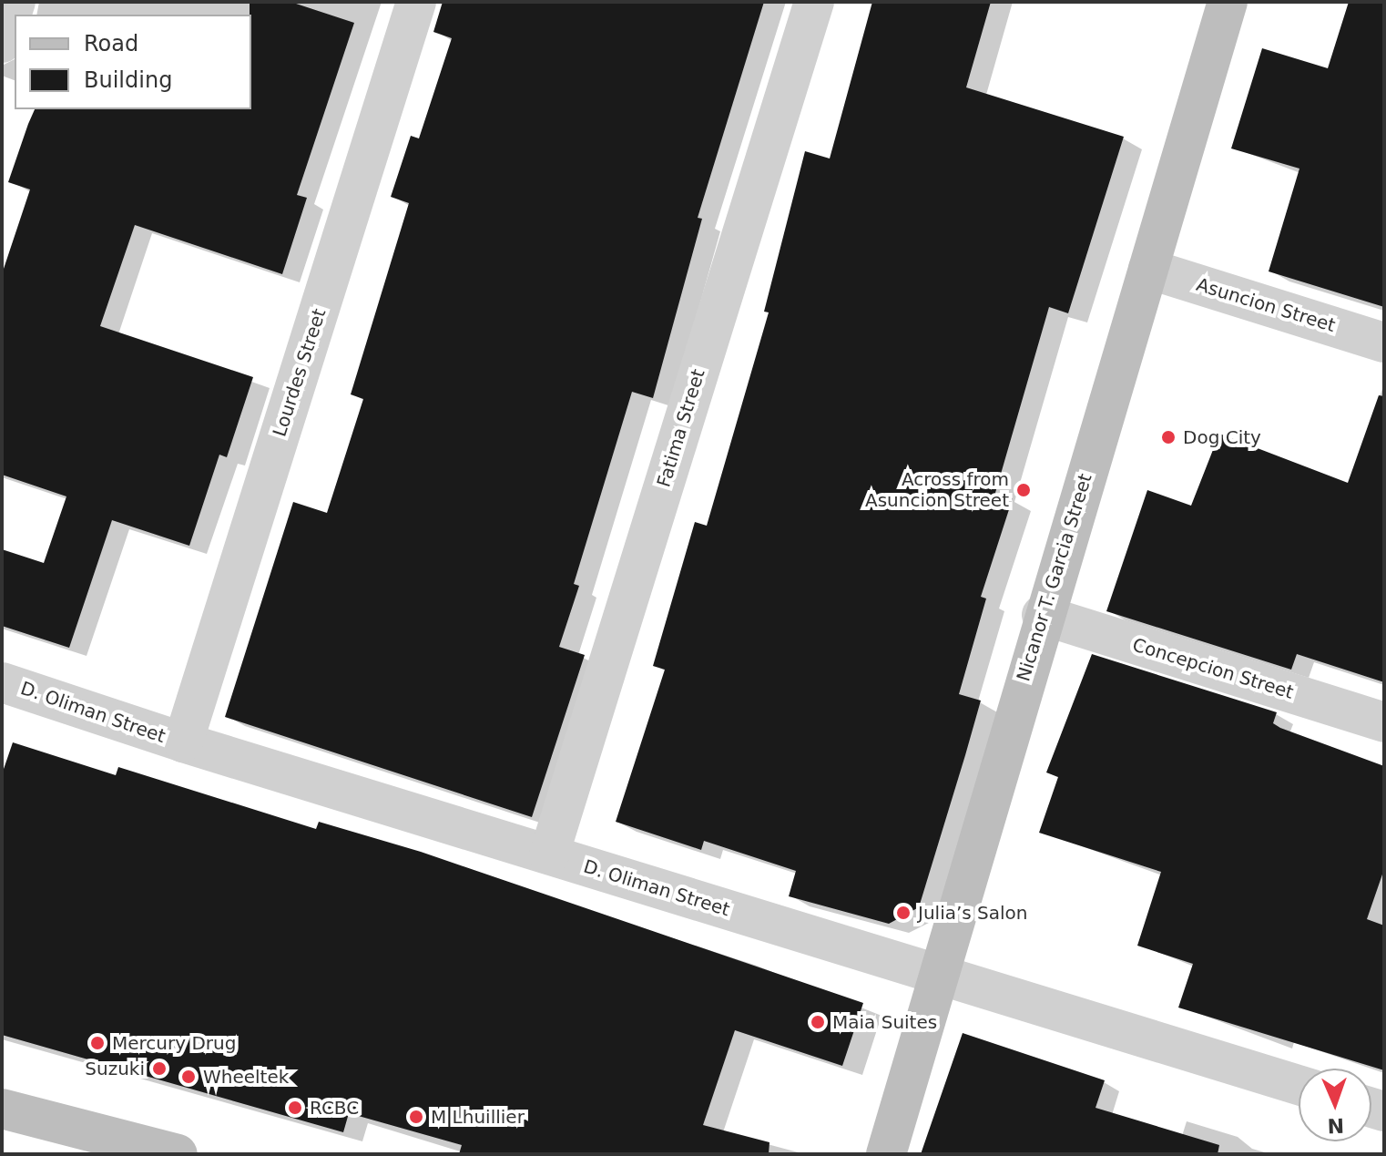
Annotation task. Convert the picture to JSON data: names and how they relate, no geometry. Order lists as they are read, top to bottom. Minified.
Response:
{"streets":{"street":["Asuncion Street","Lourdes Street","Fatima Street","Nicanor T. Garcia Street","Concepcion Street","D. Oliman Street"]},"crossings":[["Asuncion Street","Nicanor T. Garcia Street"],["Lourdes Street","D. Oliman Street"],["Fatima Street","D. Oliman Street"],["Nicanor T. Garcia Street","Concepcion Street"],["Nicanor T. Garcia Street","D. Oliman Street"]],"places":["Dog City","Across from Asuncion Street","Julia’s Salon","Maia Suites","Mercury Drug","Suzuki","Wheeltek","RCBC","M Lhuillier"],"legend":["Road","Building"],"north":"bottom"}
